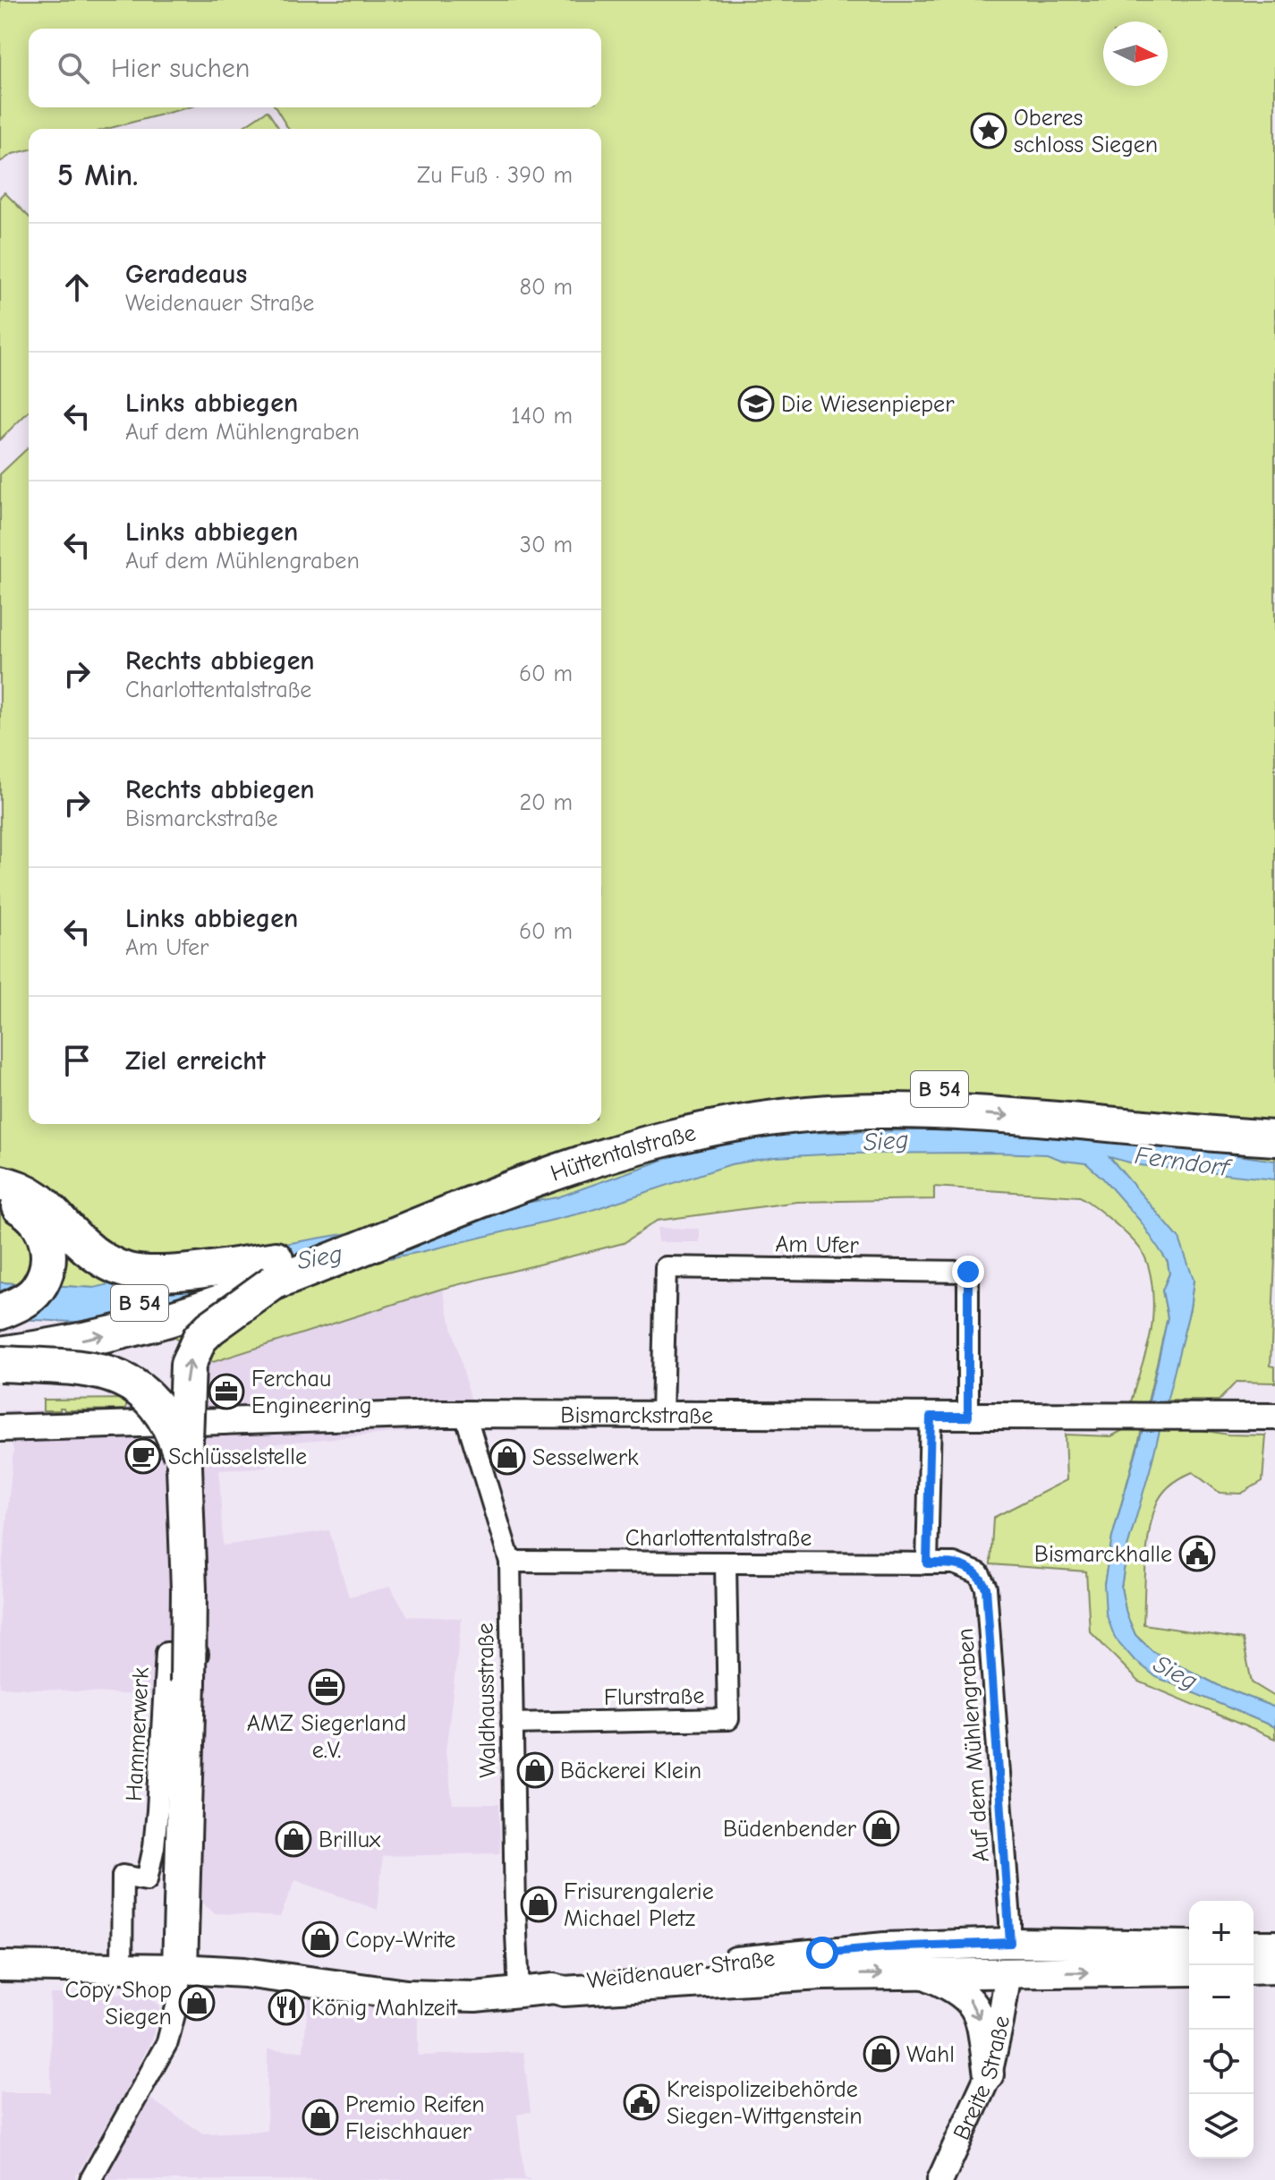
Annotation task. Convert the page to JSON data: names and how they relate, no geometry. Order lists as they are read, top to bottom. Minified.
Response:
{"streets":{"highway":["B 54","Hüttentalstraße"],"main road":["Weidenauer Straße"],"street":["Am Ufer","Bismarckstraße","Charlottentalstraße","Flurstraße","Waldhausstraße","Hammerwerk","Auf dem Mühlengraben","Breite Straße"]},"crossings":[["Am Ufer","Bismarckstraße"],["Bismarckstraße","Waldhausstraße"],["Bismarckstraße","Hammerwerk"],["Charlottentalstraße","Flurstraße"],["Charlottentalstraße","Waldhausstraße"],["Charlottentalstraße","Auf dem Mühlengraben"],["Flurstraße","Waldhausstraße"],["Waldhausstraße","Weidenauer Straße"],["Hammerwerk","Weidenauer Straße"],["Auf dem Mühlengraben","Weidenauer Straße"],["Weidenauer Straße","Breite Straße"]],"water":["Sieg","Ferndorf"],"places":{"place":["Oberes schloss Siegen"],"school or university":["Die Wiesenpieper"],"office":["Ferchau Engineering","AMZ Siegerland e.V."],"cafe":["Schlüsselstelle"],"shop":["Sesselwerk","Bäckerei Klein","Büdenbender","Brillux","Frisurengalerie Michael Pletz","Copy-Write","Copy Shop Siegen","Wahl","Premio Reifen Fleischhauer"],"public building":["Bismarckhalle","Kreispolizeibehörde Siegen-Wittgenstein"],"restaurant":["König Mahlzeit"]},"north":"right","page":{"search":"Hier suchen","heading":["5 Min.","Zu Fuß · 390 m"],"list":[["Geradeaus","Weidenauer Straße","80 m"],["Links abbiegen","Auf dem Mühlengraben","140 m"],["Links abbiegen","Auf dem Mühlengraben","30 m"],["Rechts abbiegen","Charlottentalstraße","60 m"],["Rechts abbiegen","Bismarckstraße","20 m"],["Links abbiegen","Am Ufer","60 m"],"Ziel erreicht"],"map_buttons":["+","−"]}}
